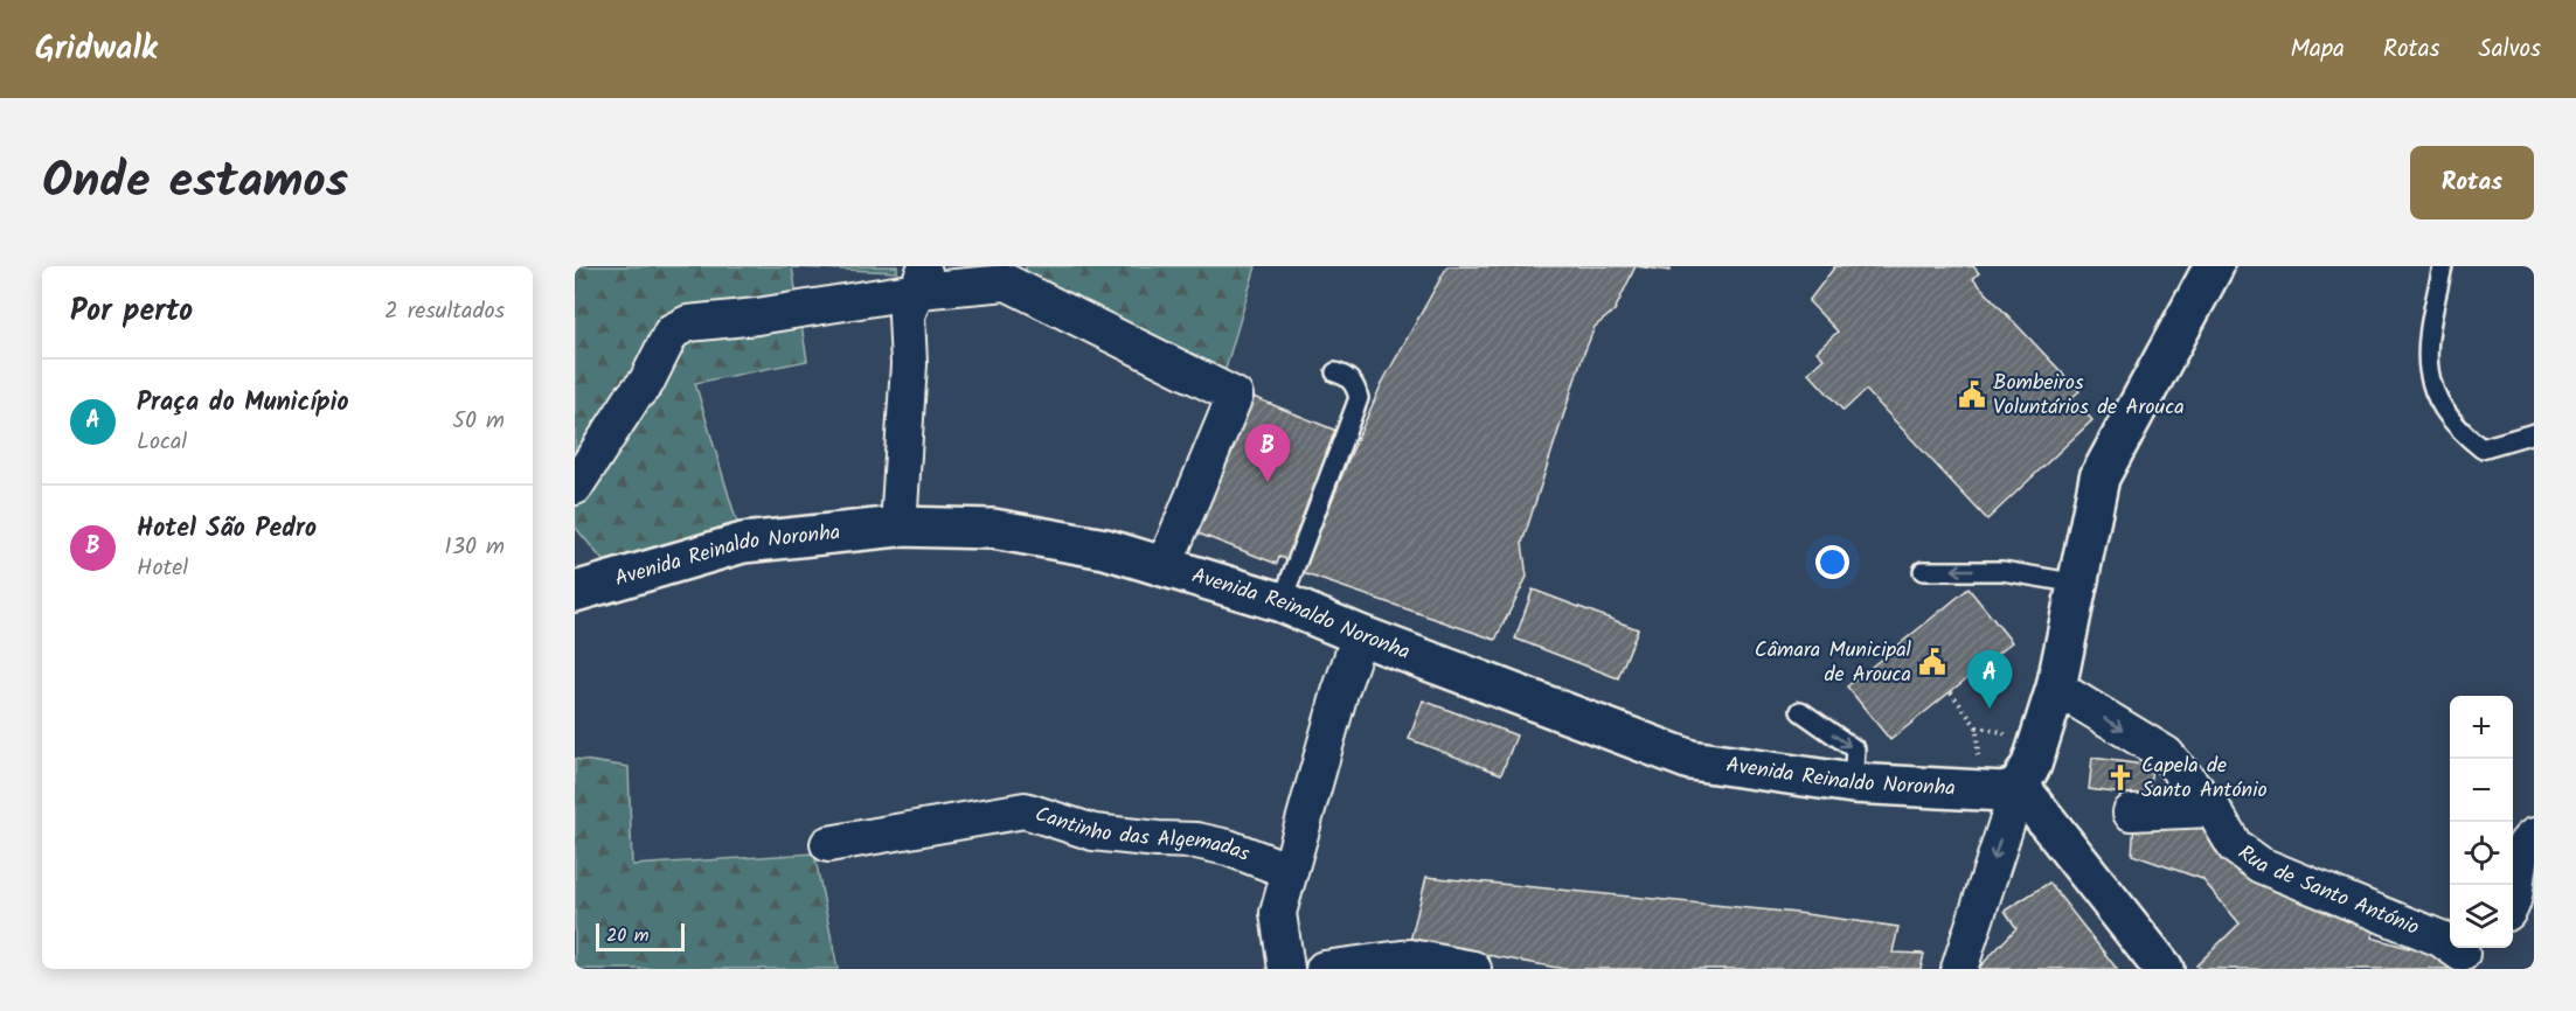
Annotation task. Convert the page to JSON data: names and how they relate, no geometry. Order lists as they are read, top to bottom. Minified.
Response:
{"streets":{"main road":["Avenida Reinaldo Noronha"],"street":["Cantinho das Algemadas","Rua de Santo António"]},"one_way":["Rua de Santo António"],"places":{"public building":["Bombeiros Voluntários de Arouca","Câmara Municipal de Arouca"],"church":["Capela de Santo António"]},"scale_bar":"20 m","page":{"header":"Gridwalk","nav":["Mapa","Rotas","Salvos"],"title":"Onde estamos","buttons":"Rotas","heading":["Por perto","2 resultados"],"list":[{"mark":"A","name":"Praça do Município","note":"Local","value":"50 m"},{"mark":"B","name":"Hotel São Pedro","note":"Hotel","value":"130 m"}],"pins":["B","A"],"map_buttons":["+","−"],"scale":"20 m"}}
